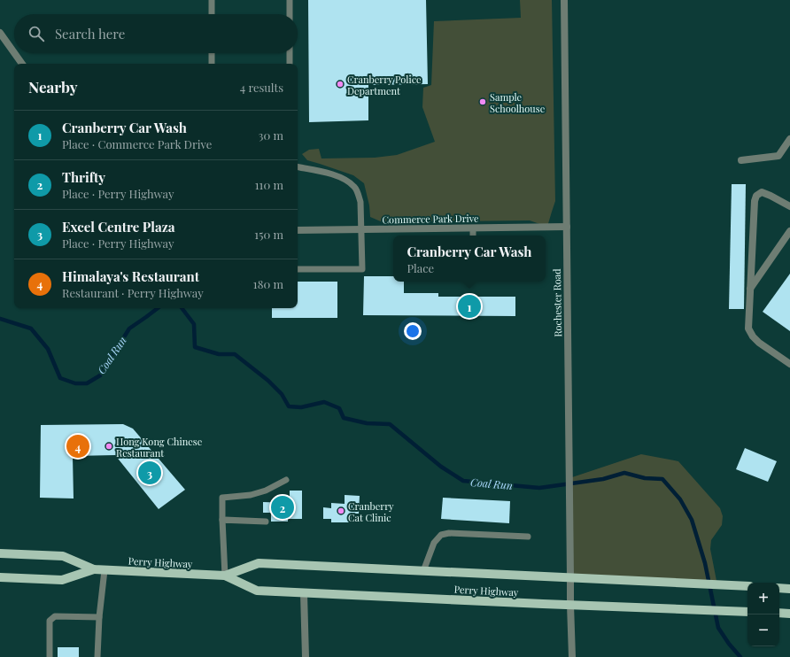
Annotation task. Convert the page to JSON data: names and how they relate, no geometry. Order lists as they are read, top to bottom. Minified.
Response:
{"streets":{"main road":["Perry Highway"],"street":["Commerce Park Drive","Rochester Road"]},"crossings":[["Commerce Park Drive","Rochester Road"],["Rochester Road","Perry Highway"]],"water":["Coal Run"],"places":["Cranberry Police Department","Sample Schoolhouse","Hong Kong Chinese Restaurant","Cranberry Cat Clinic"],"page":{"search":"Search here","heading":["Nearby","4 results"],"list":[{"mark":"1","name":"Cranberry Car Wash","note":"Place · Commerce Park Drive","value":"30 m"},{"mark":"2","name":"Thrifty","note":"Place · Perry Highway","value":"110 m"},{"mark":"3","name":"Excel Centre Plaza","note":"Place · Perry Highway","value":"150 m"},{"mark":"4","name":"Himalaya's Restaurant","note":"Restaurant · Perry Highway","value":"180 m"}],"popup":["Cranberry Car Wash","Place"],"pins":["1","4","3","2"],"map_buttons":["+","−"]}}
